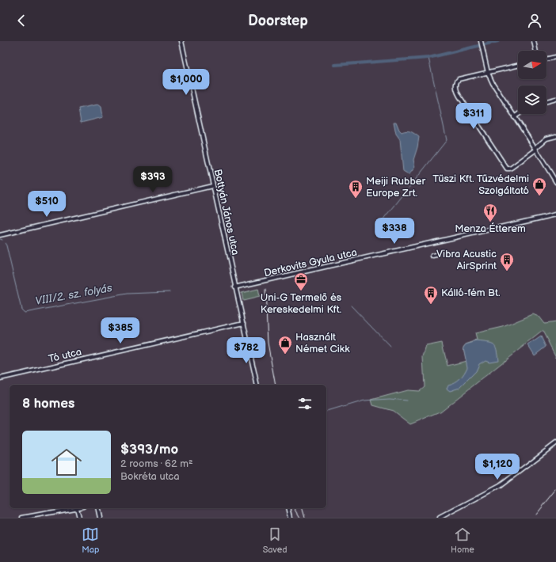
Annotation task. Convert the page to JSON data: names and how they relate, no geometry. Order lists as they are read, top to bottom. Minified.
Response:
{"streets":{"street":["Bottyán János utca","Derkovits Gyula utca","Tó utca"]},"crossings":[["Bottyán János utca","Derkovits Gyula utca"],["Bottyán János utca","Tó utca"]],"water":["VIII/2. sz. folyás"],"places":{"shop":["Tüszi Kft. Tűzvédelmi Szolgáltató","Használt Német Cikk"],"building":["Meiji Rubber Europe Zrt.","Vibra Acustic AirSprint","Kálló-fém Bt."],"restaurant":["Menza Étterem"],"office":["Uni-G Termelő és Kereskedelmi Kft."]},"north":"right","page":{"header":"Doorstep","price":["$1,000","$311","$393","$510","$338","$385","$782","$1,120"],"heading":"8 homes","list":[{"name":"$393/mo","note":"2 rooms · 62 m² · Bokréta utca"}],"tabs":["Map","Saved","Home"]}}
